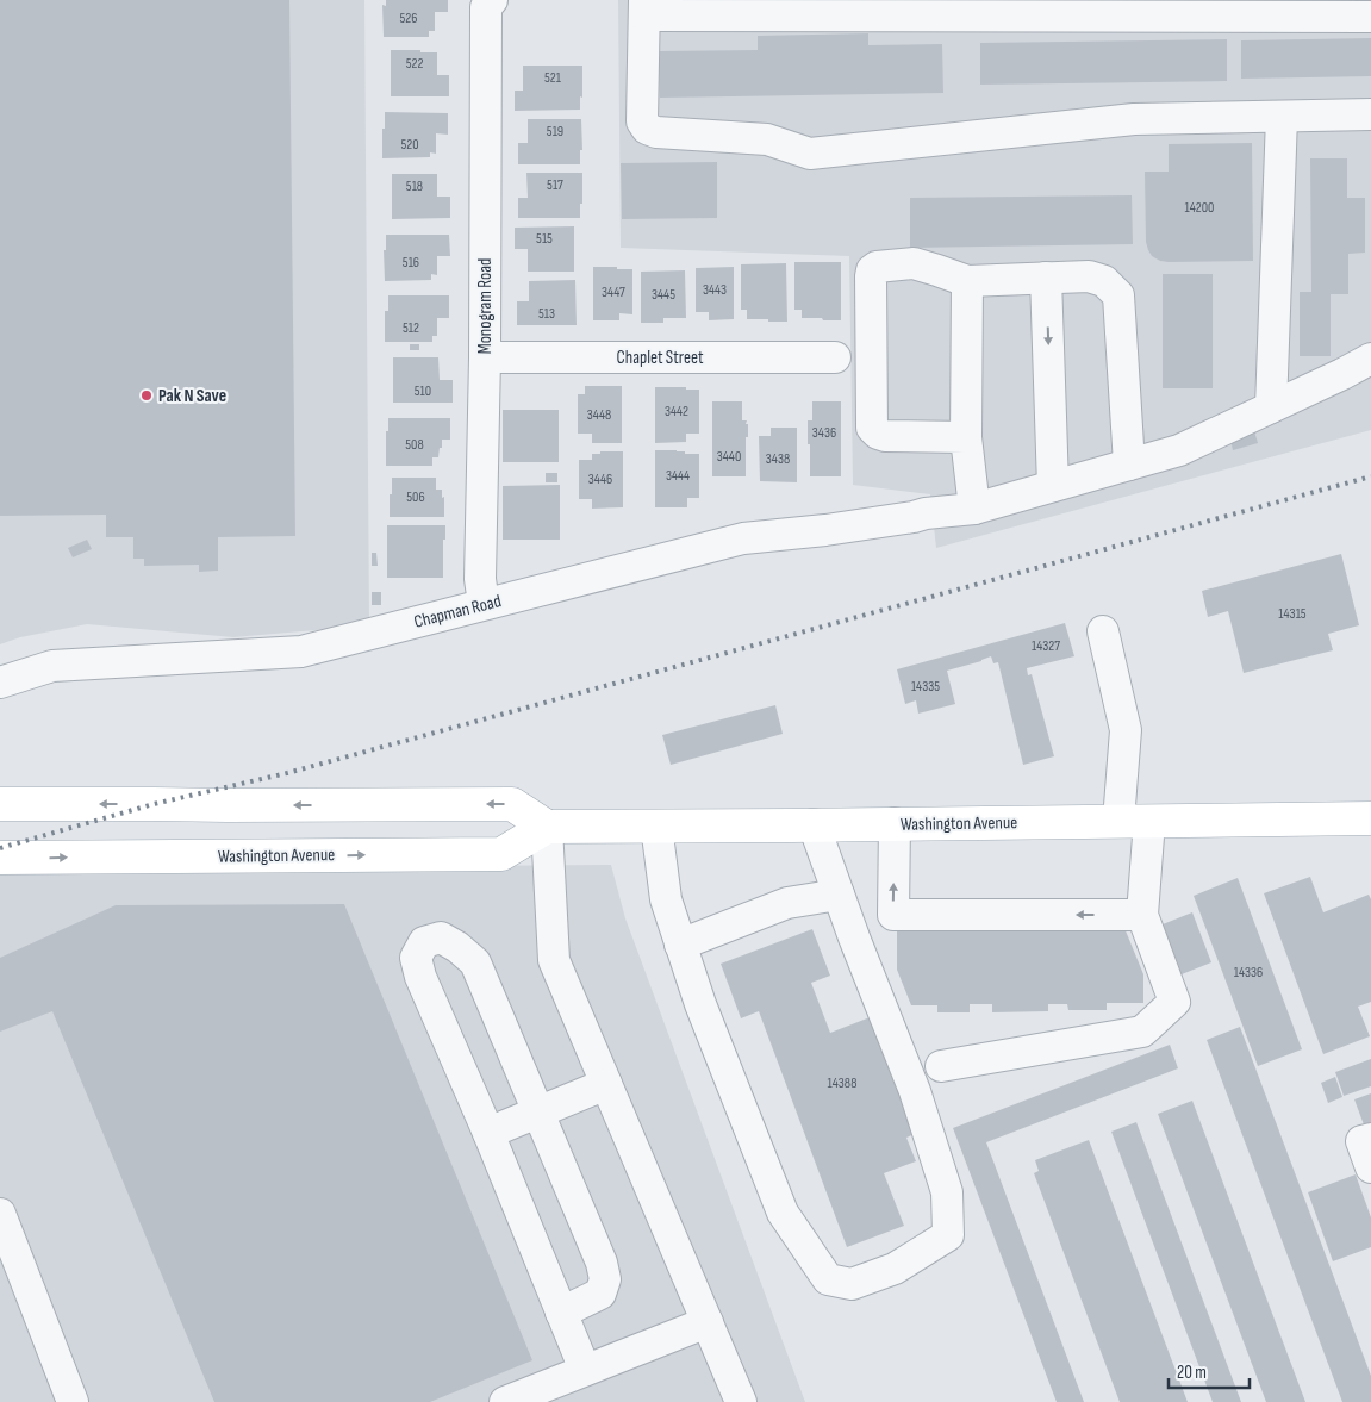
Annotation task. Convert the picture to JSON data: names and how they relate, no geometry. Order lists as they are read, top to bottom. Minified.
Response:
{"streets":{"main road":["Washington Avenue"],"street":["Monogram Road","Chaplet Street","Chapman Road"]},"crossings":[["Monogram Road","Chaplet Street"],["Monogram Road","Chapman Road"]],"places":["Pak N Save"],"house_numbers":["526","522","521","519","520","517","518","14200","515","516","3443","3447","3445","513","512","510","3442","3448","3436","508","3440","3438","3444","3446","506","14315","14327","14335","14336","14388"],"scale_bar":"20 m"}
